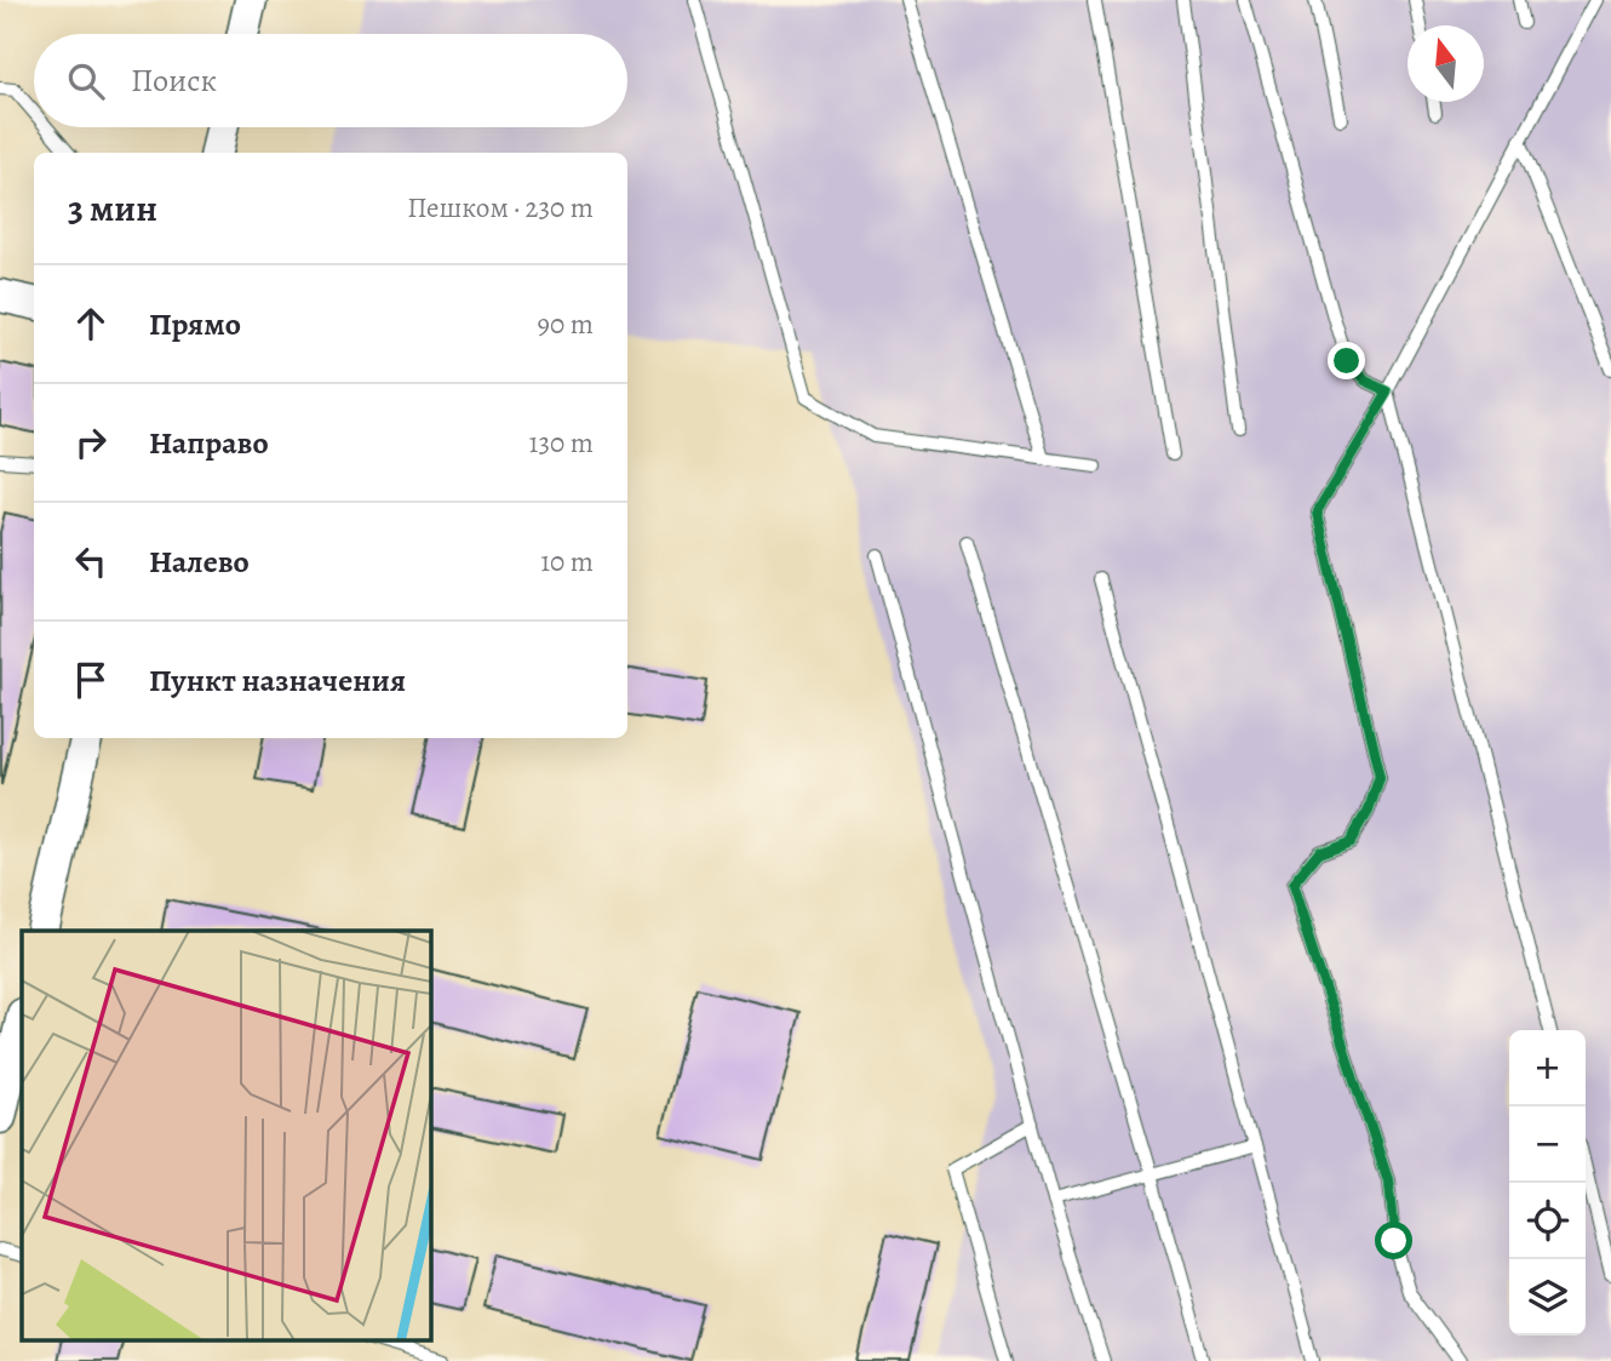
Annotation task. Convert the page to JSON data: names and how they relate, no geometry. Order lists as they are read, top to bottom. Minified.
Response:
{"north":"top","page":{"search":"Поиск","heading":["3 мин","Пешком · 230 m"],"list":[["Прямо","90 m"],["Направо","130 m"],["Налево","10 m"],"Пункт назначения"],"map_buttons":["+","−"]}}
